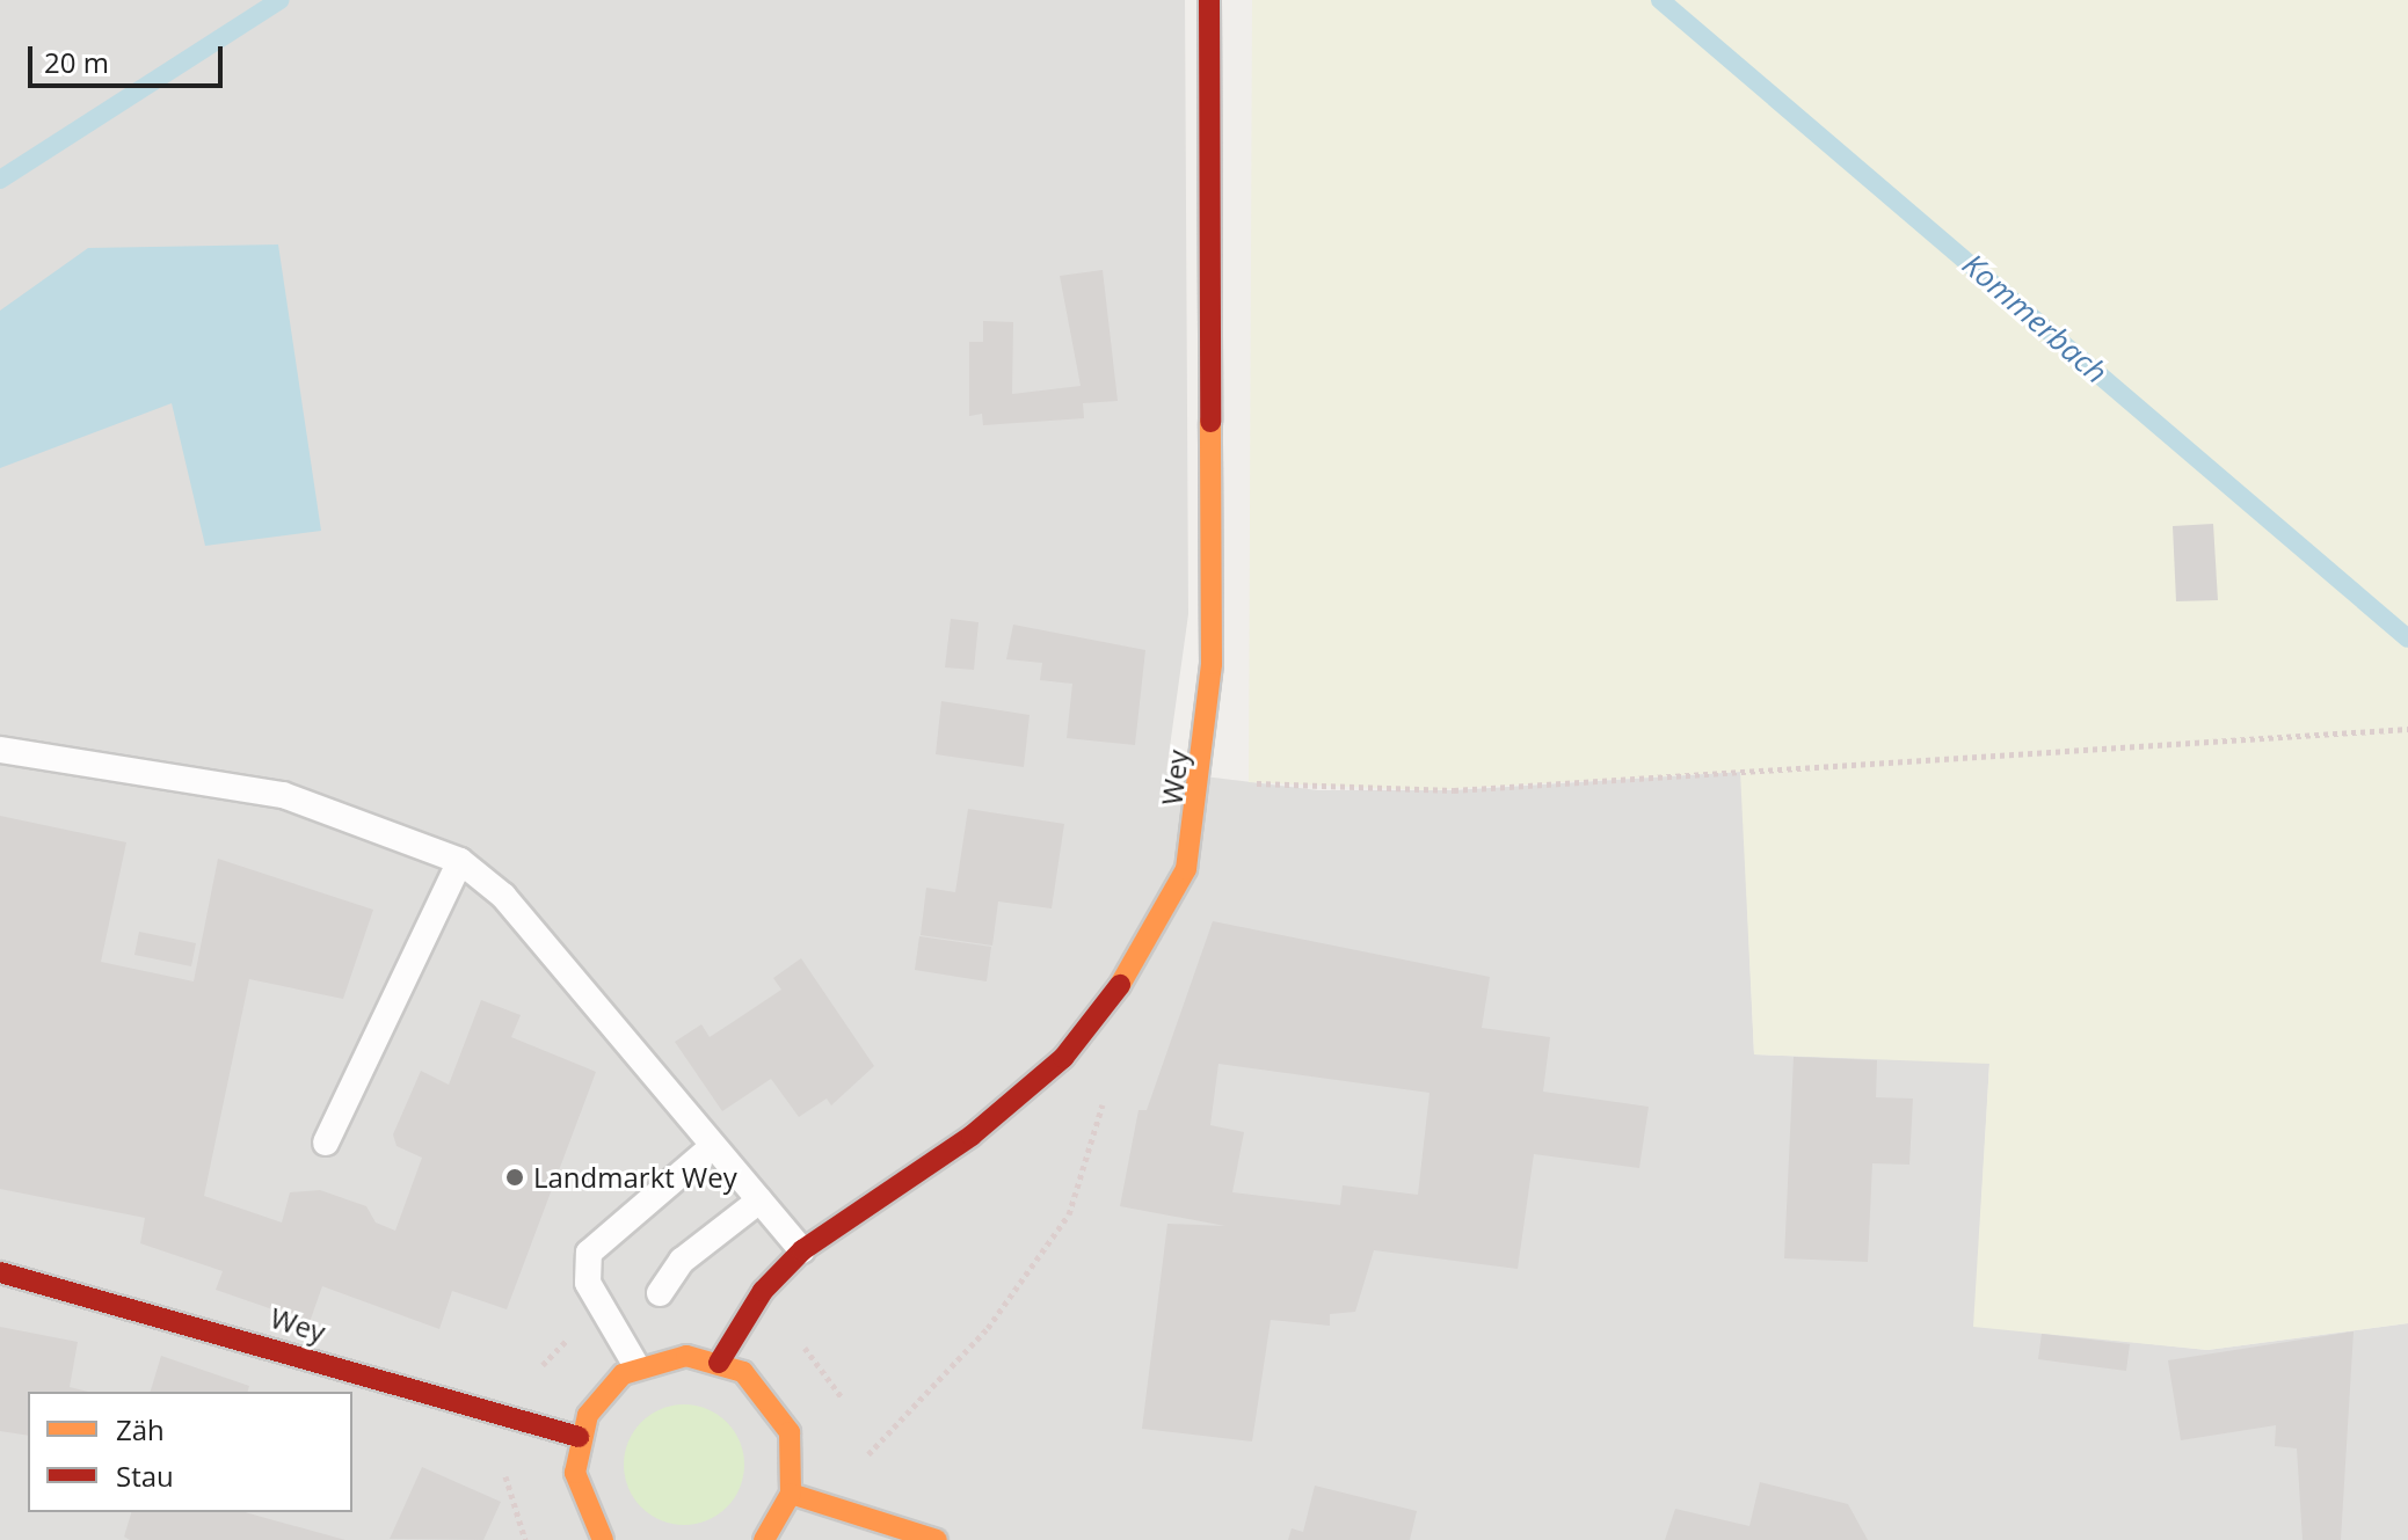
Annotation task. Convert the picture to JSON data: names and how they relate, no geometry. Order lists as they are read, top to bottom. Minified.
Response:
{"streets":{"main road":["Wey"]},"water":["Kommerbach"],"places":["Landmarkt Wey"],"legend":["Zäh","Stau"],"scale_bar":"20 m"}
